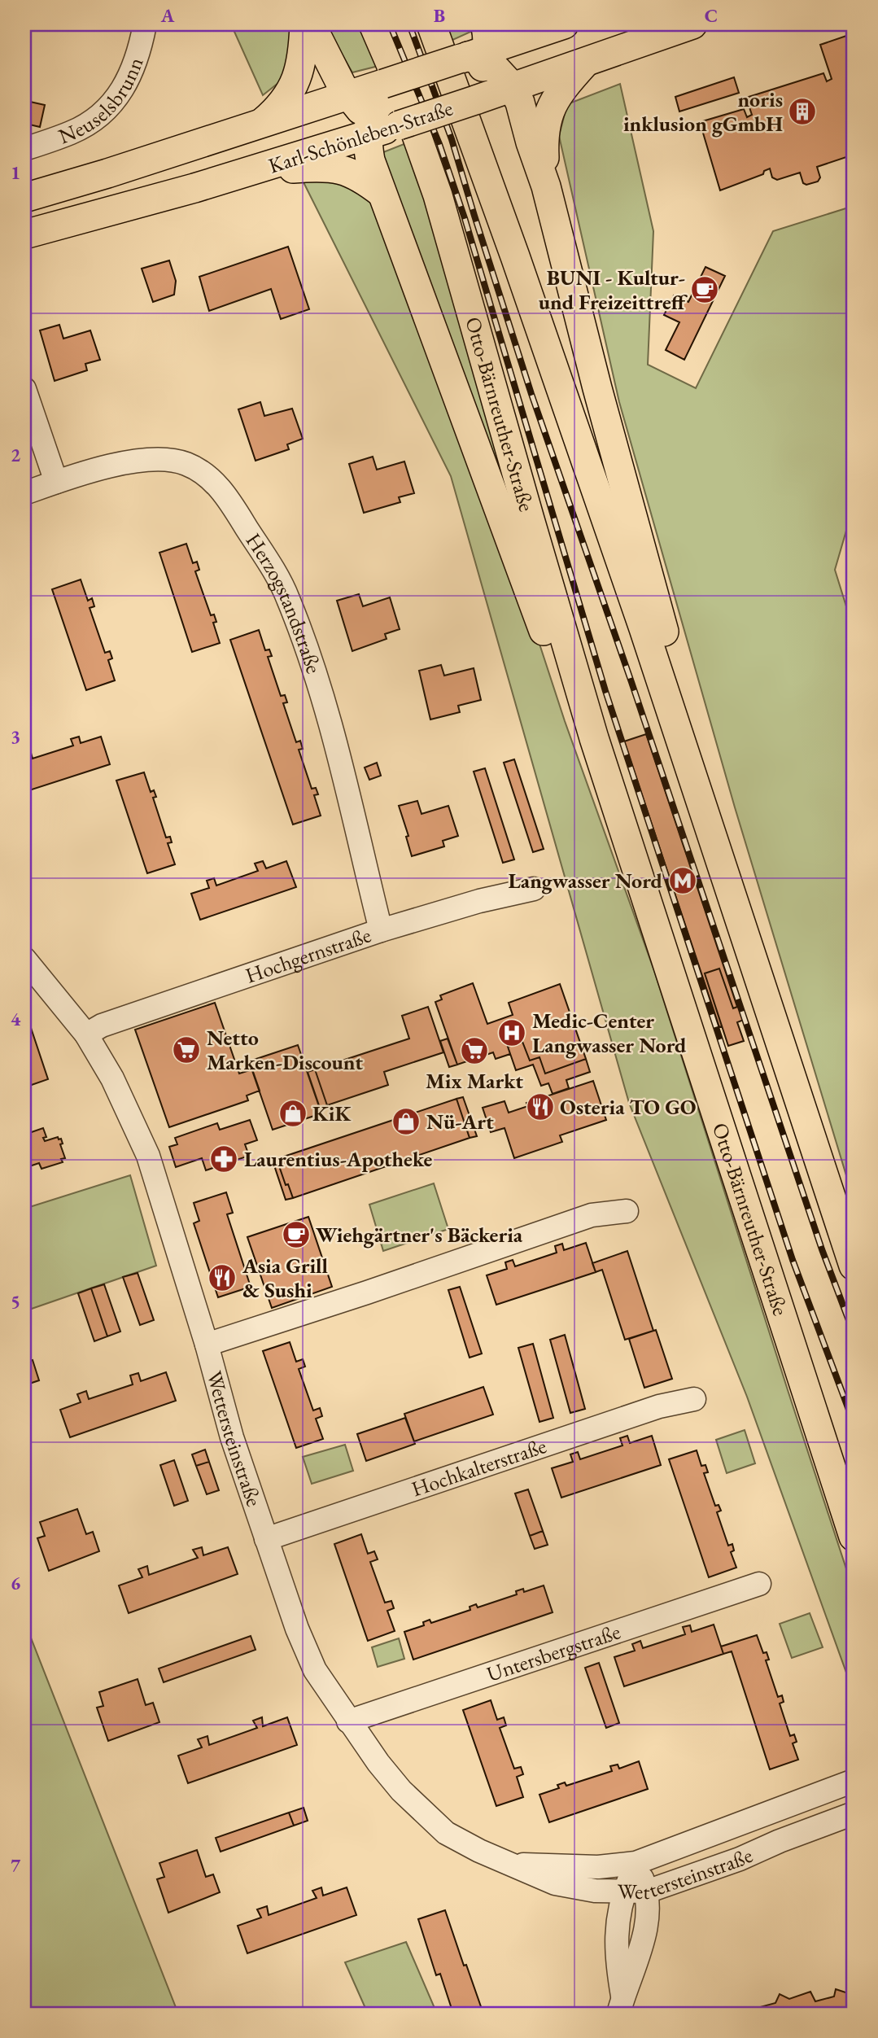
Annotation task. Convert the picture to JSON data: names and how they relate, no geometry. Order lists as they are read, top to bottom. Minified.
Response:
{"streets":{"main road":["Karl-Schönleben-Straße","Otto-Bärnreuther-Straße"],"street":["Neuselsbrunn","Herzogstandstraße","Hochgernstraße","Wettersteinstraße","Hochkalterstraße","Untersbergstraße"]},"crossings":[["Karl-Schönleben-Straße","Otto-Bärnreuther-Straße"],["Herzogstandstraße","Hochgernstraße"],["Hochgernstraße","Wettersteinstraße"],["Wettersteinstraße","Hochkalterstraße"],["Wettersteinstraße","Untersbergstraße"]],"places":{"building":["noris inklusion gGmbH"],"cafe":["BUNI - Kultur- und Freizeittreff","Wiehgärtner's Bäckeria"],"metro station":["Langwasser Nord"],"hospital":["Medic-Center Langwasser Nord"],"supermarket":["Netto Marken-Discount","Mix Markt"],"restaurant":["Osteria TO GO","Asia Grill & Sushi"],"shop":["KiK","Nü-Art"],"pharmacy":["Laurentius-Apotheke"]},"grid":{"columns":["A","B","C"],"rows":["1","2","3","4","5","6","7"]}}
